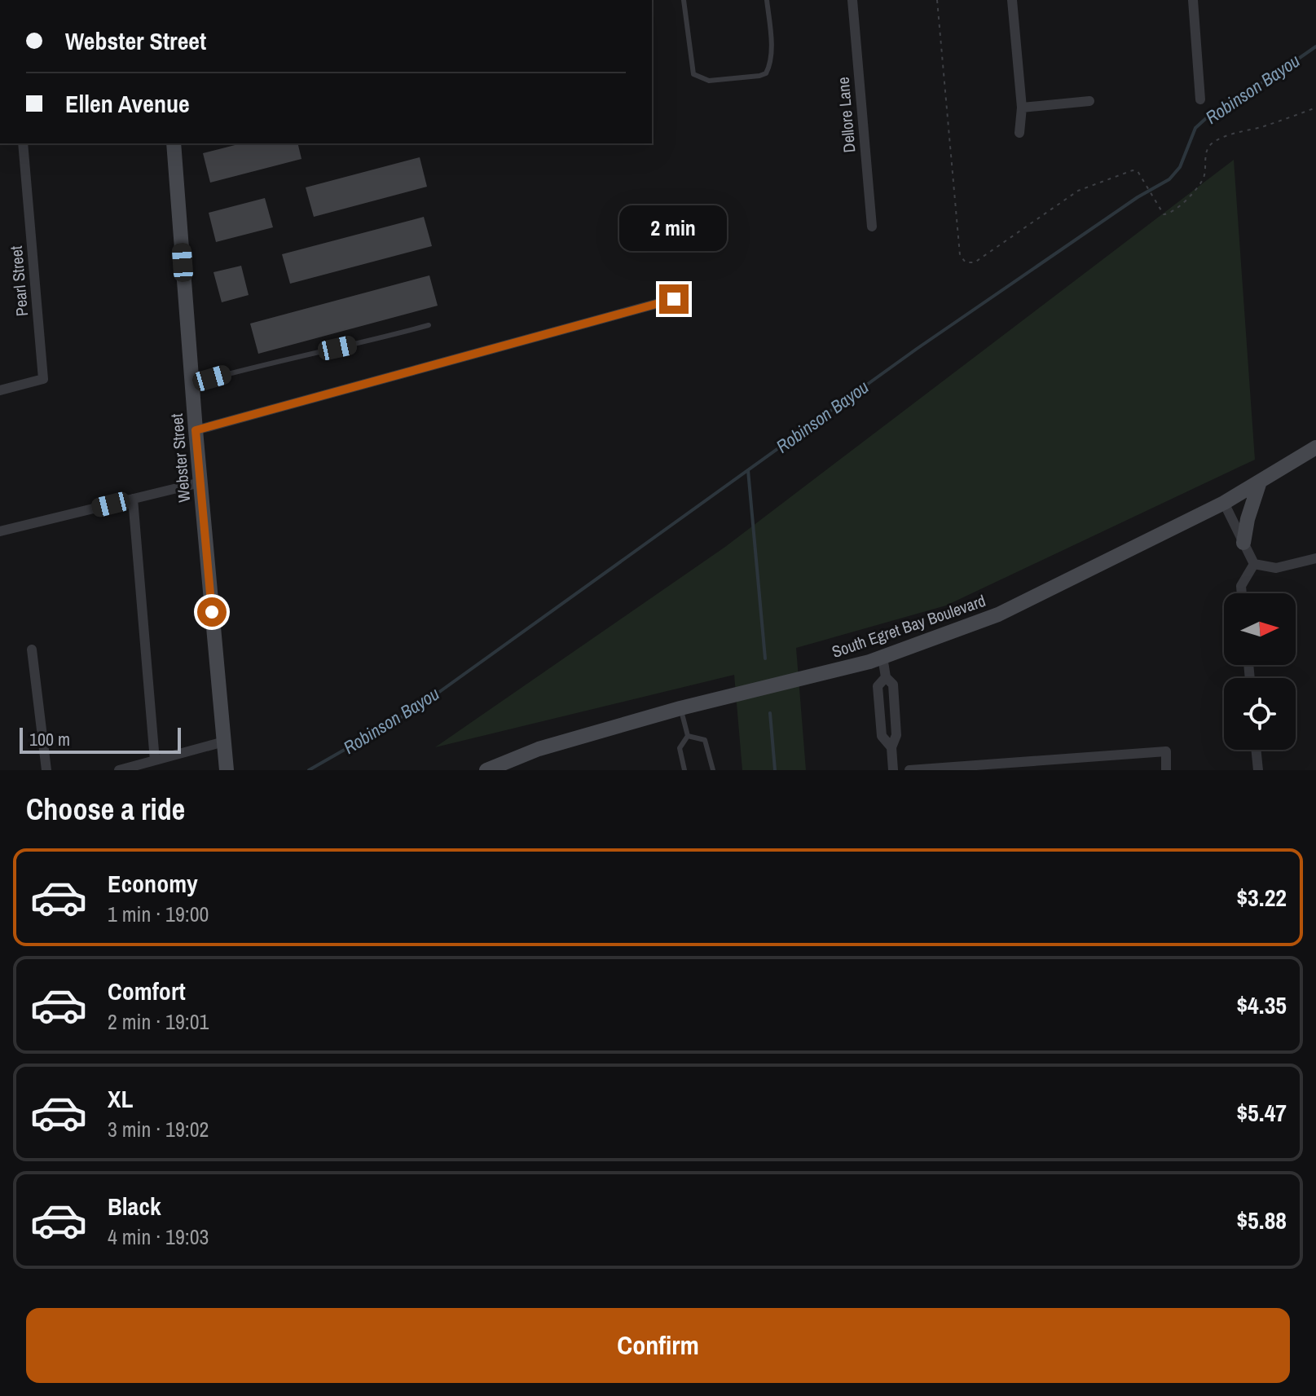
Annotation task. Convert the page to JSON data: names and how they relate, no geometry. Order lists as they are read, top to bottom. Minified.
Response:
{"streets":{"main road":["Webster Street","South Egret Bay Boulevard"],"street":["Dellore Lane","Pearl Street"]},"water":["Robinson Bayou"],"scale_bar":"100 m","north":"right","page":{"banner":["Webster Street","Ellen Avenue"],"bubble":"2 min","scale":"100 m","heading":"Choose a ride","list":[{"name":"Economy","note":"1 min · 19:00","value":"$3.22"},{"name":"Comfort","note":"2 min · 19:01","value":"$4.35"},{"name":"XL","note":"3 min · 19:02","value":"$5.47"},{"name":"Black","note":"4 min · 19:03","value":"$5.88"}],"buttons":"Confirm"}}
